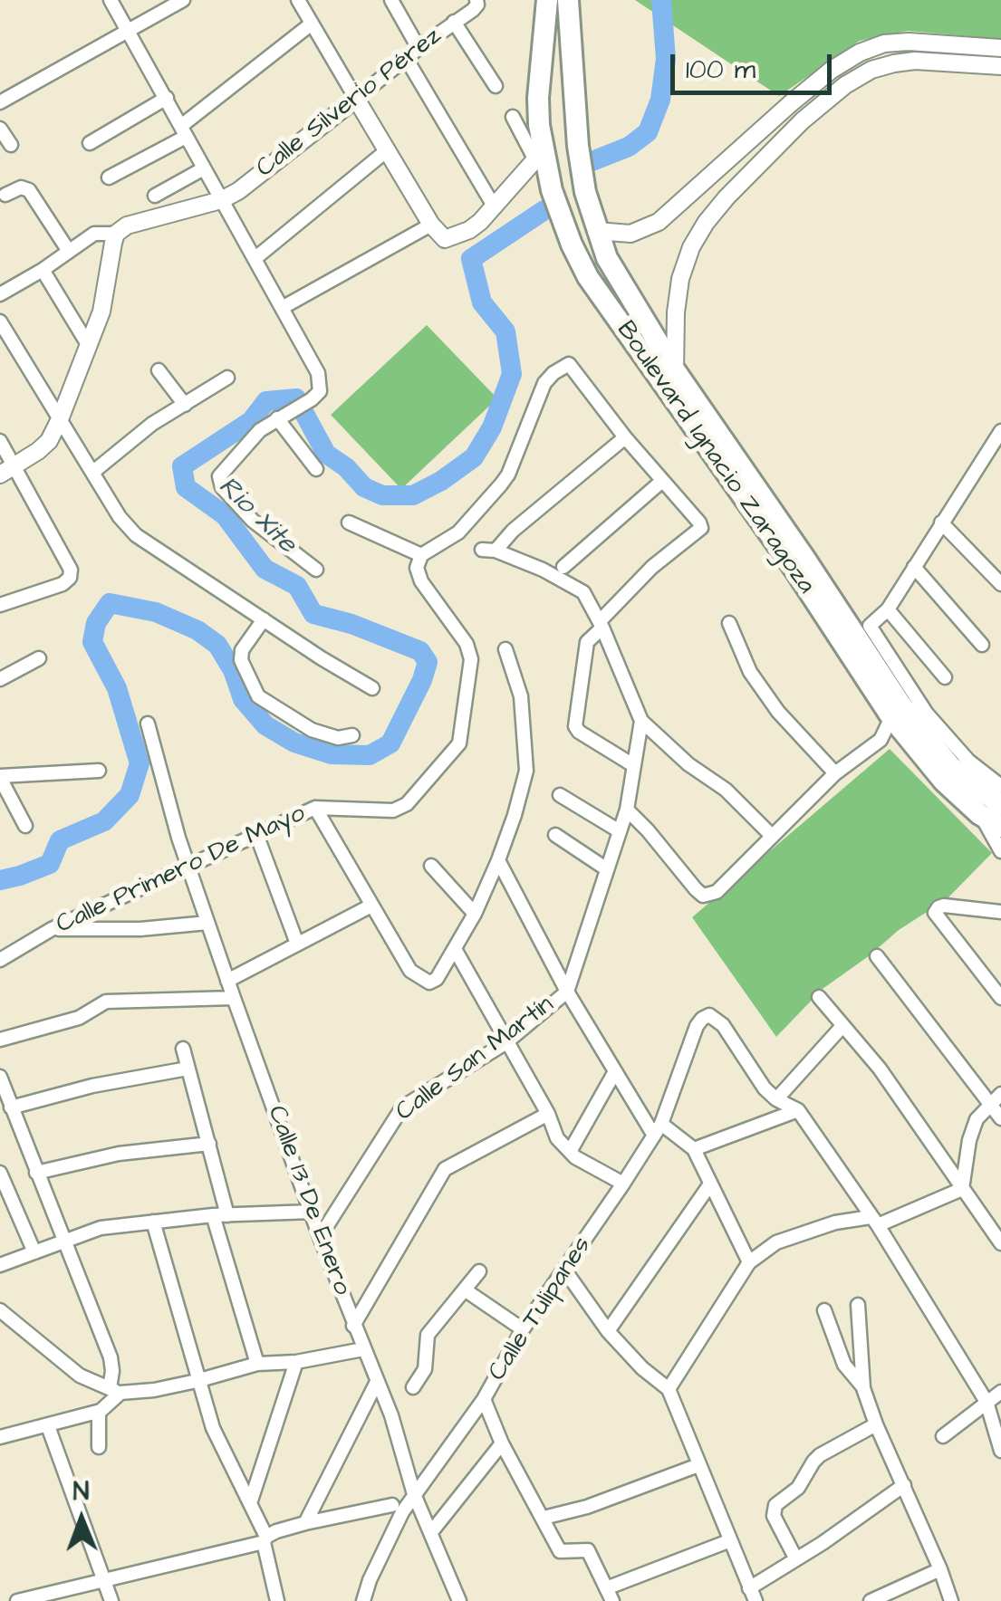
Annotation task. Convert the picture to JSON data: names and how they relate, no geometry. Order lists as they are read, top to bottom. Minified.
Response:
{"streets":{"main road":["Boulevard Ignacio Zaragoza"],"street":["Calle Silverio Pérez","Calle Primero De Mayo","Calle San Martín","Calle 13 De Enero","Calle Tulipanes"]},"crossings":[["Calle Primero De Mayo","Calle 13 De Enero"],["Calle San Martín","Calle 13 De Enero"],["Calle 13 De Enero","Calle Tulipanes"]],"water":["Rio Xite"],"scale_bar":"100 m","north":"top"}
